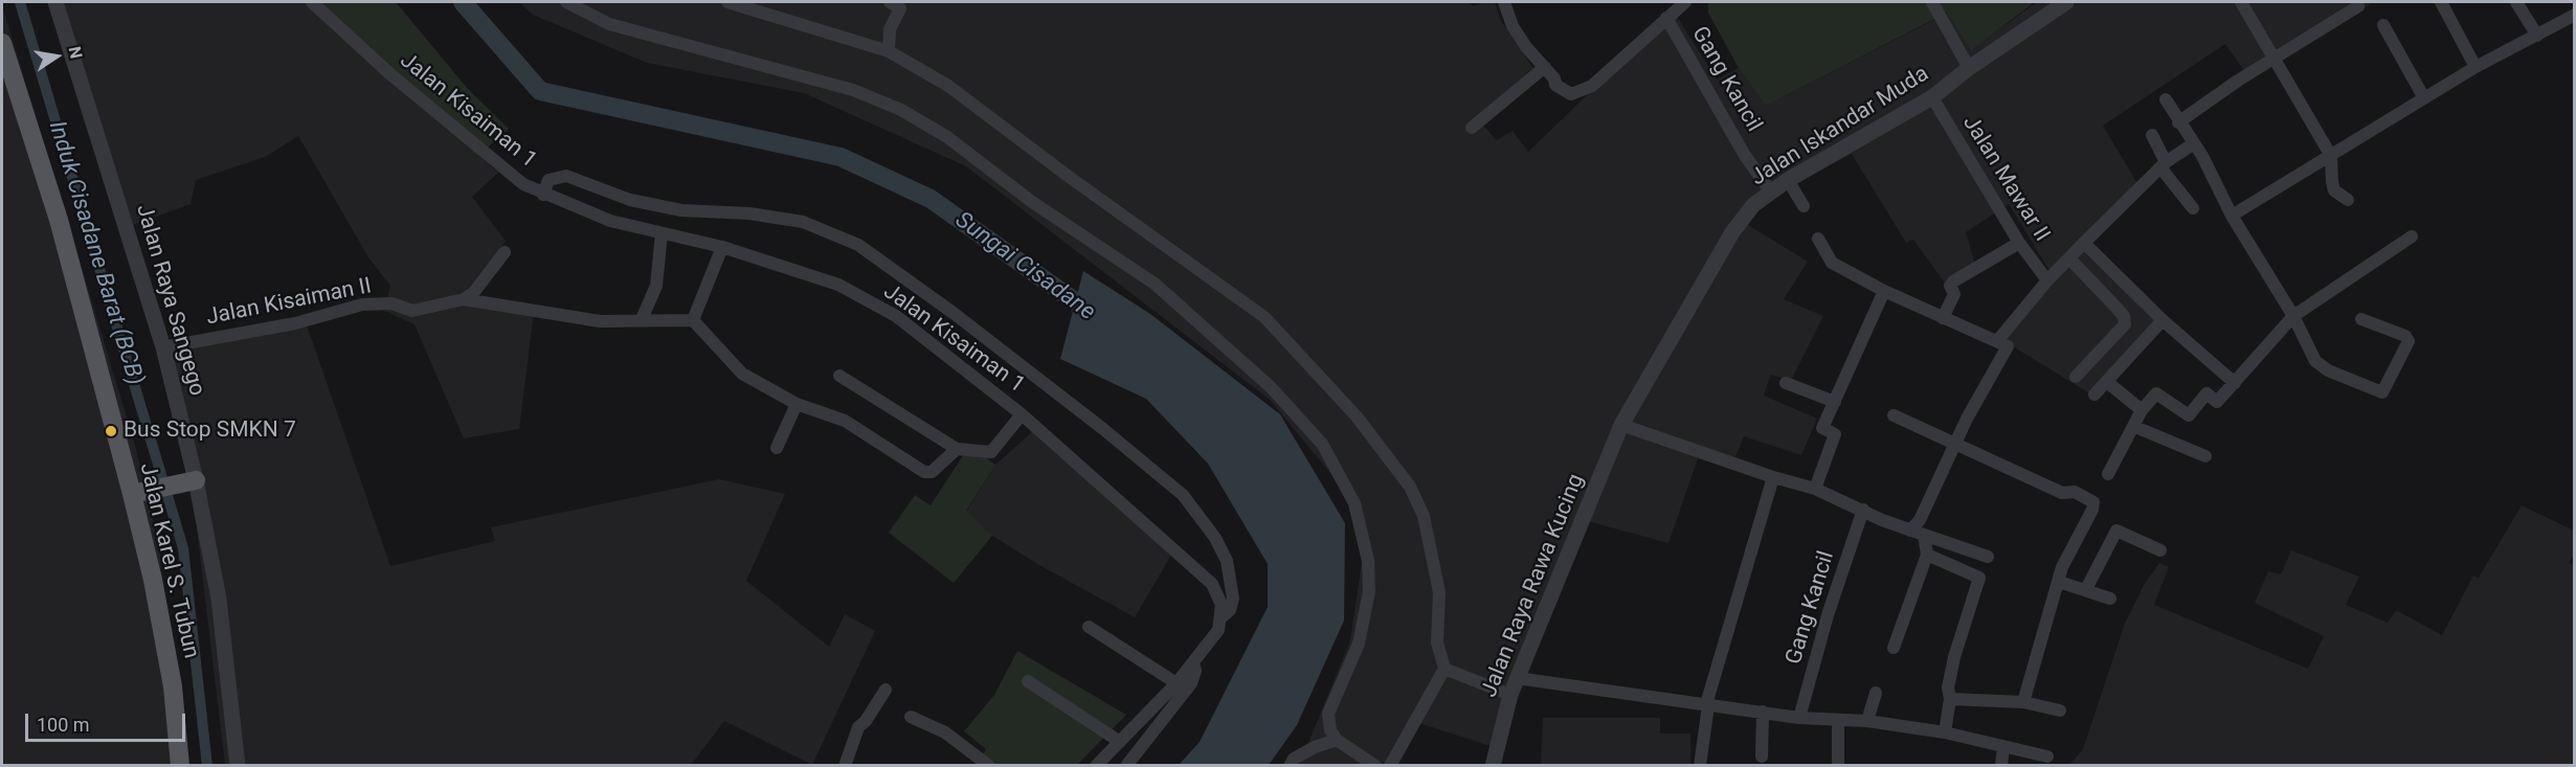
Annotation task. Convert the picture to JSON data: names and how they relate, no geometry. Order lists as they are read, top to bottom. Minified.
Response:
{"streets":{"main road":["Jalan Karel S. Tubun"],"street":["Gang Kancil","Jalan Kisaiman 1","Jalan Iskandar Muda","Jalan Mawar II","Jalan Raya Sangego","Jalan Kisaiman II","Jalan Raya Rawa Kucing"]},"crossings":[["Gang Kancil","Jalan Iskandar Muda"],["Jalan Iskandar Muda","Jalan Mawar II"],["Jalan Iskandar Muda","Jalan Raya Rawa Kucing"],["Jalan Raya Sangego","Jalan Kisaiman II"]],"water":["Induk Cisadane Barat (BCB)","Sungai Cisadane"],"places":["Bus Stop SMKN 7"],"scale_bar":"100 m","north":"right"}
